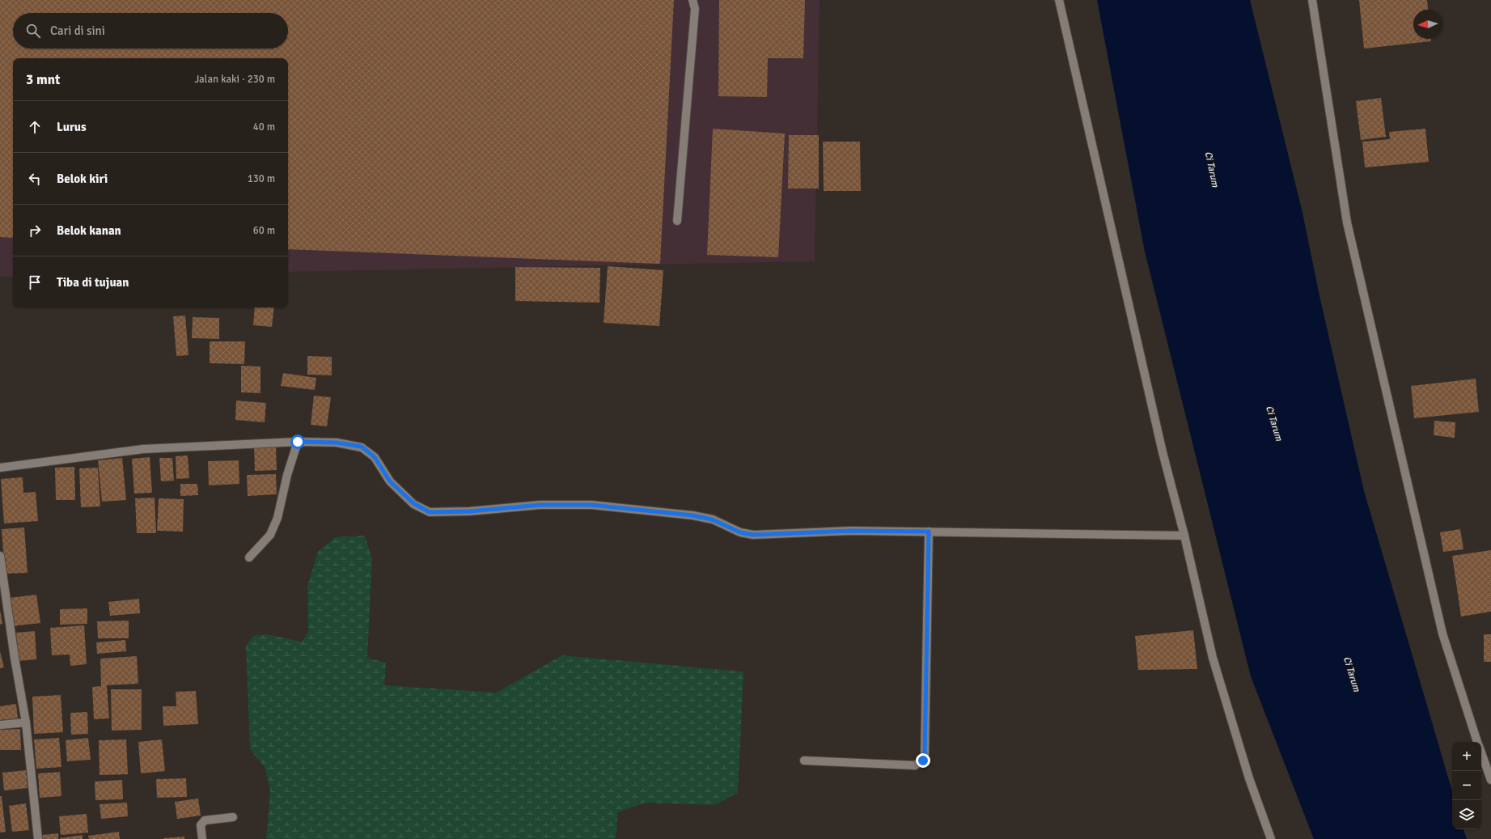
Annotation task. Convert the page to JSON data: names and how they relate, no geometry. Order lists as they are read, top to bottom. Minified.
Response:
{"water":["Ci Tarum"],"north":"left","page":{"search":"Cari di sini","heading":["3 mnt","Jalan kaki · 230 m"],"list":[["Lurus","40 m"],["Belok kiri","130 m"],["Belok kanan","60 m"],"Tiba di tujuan"],"map_buttons":["+","−"]}}
